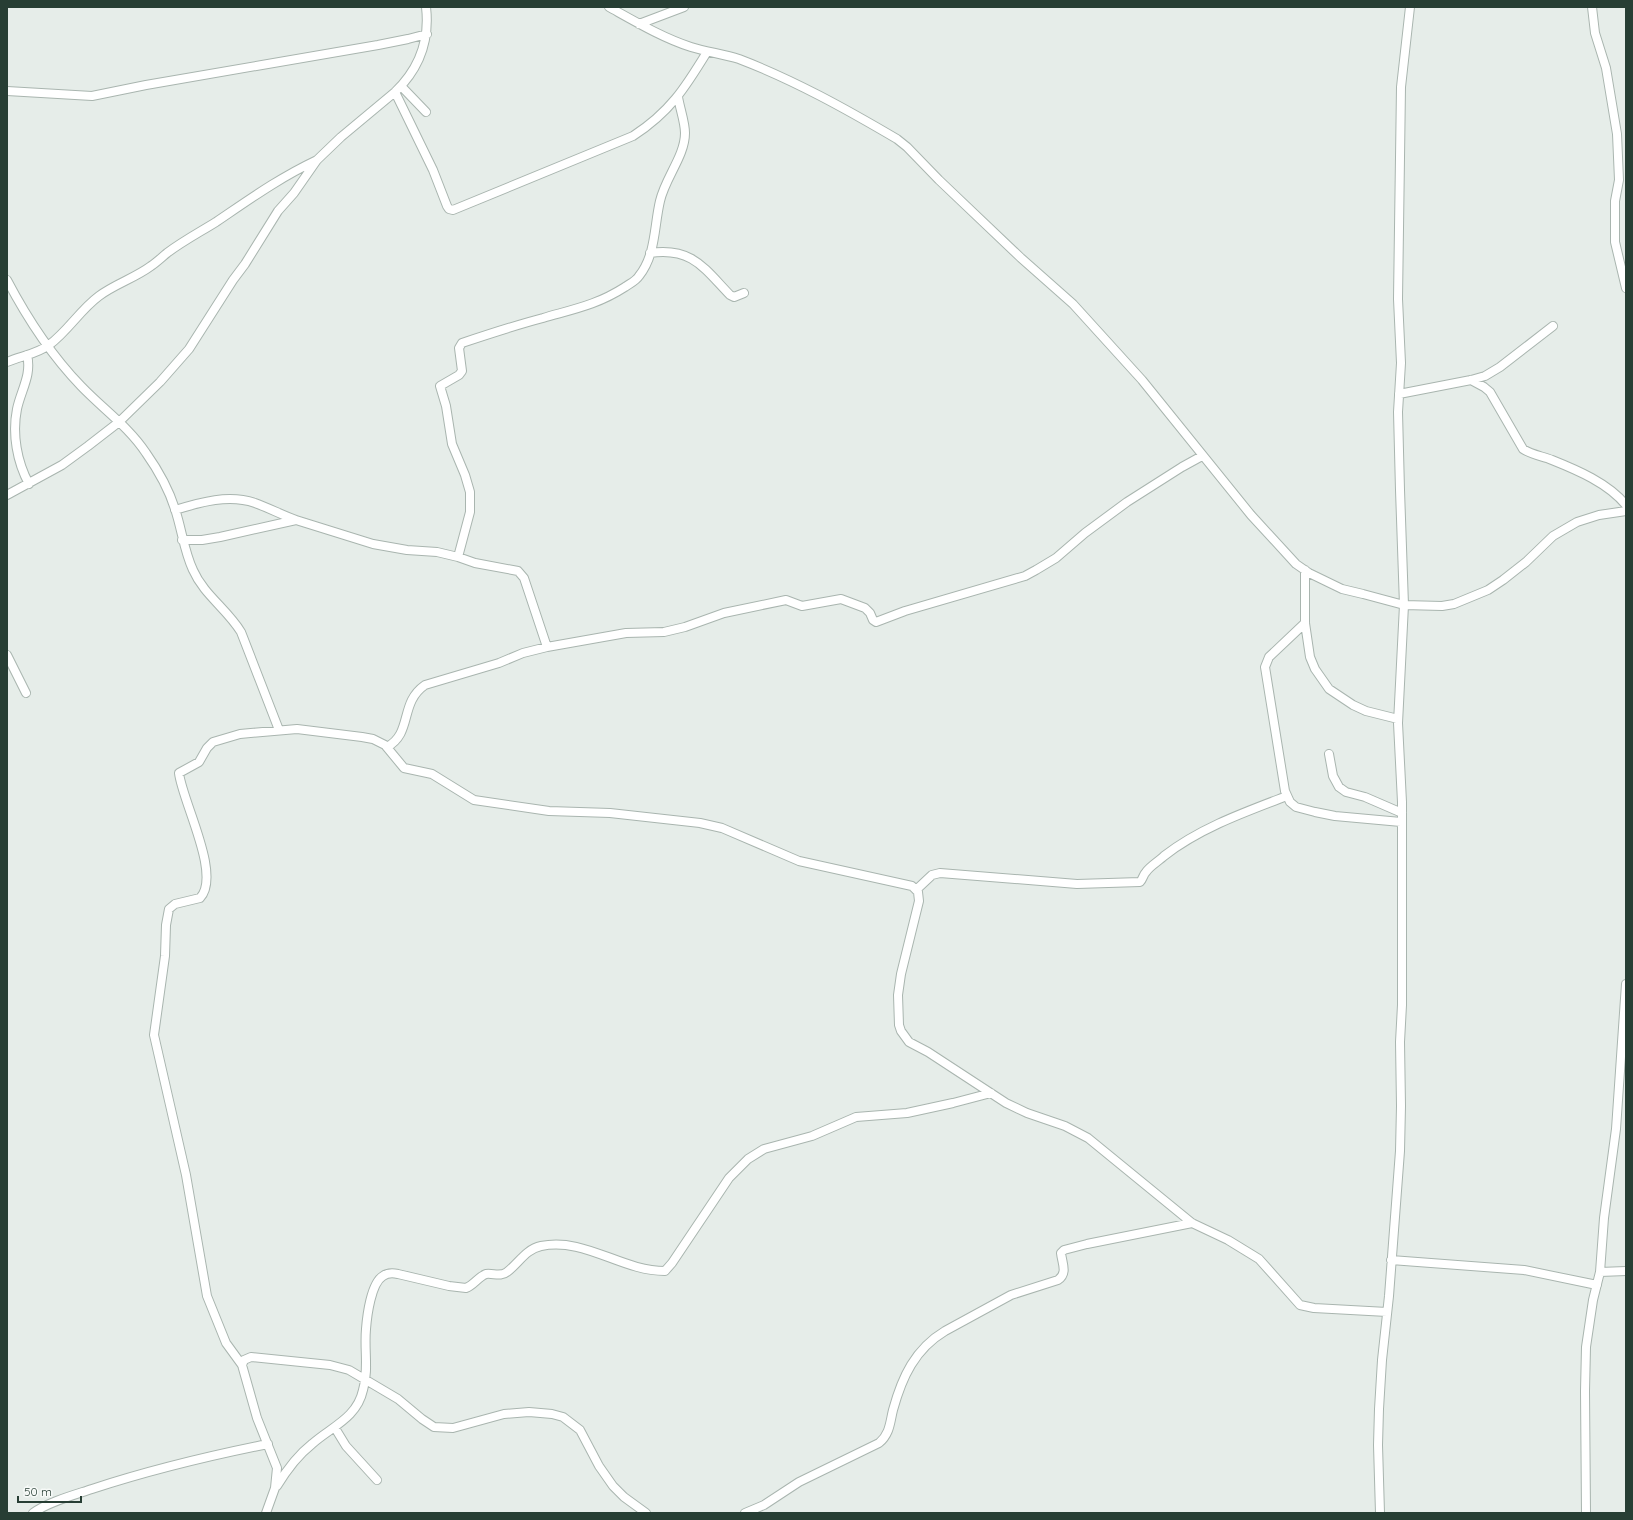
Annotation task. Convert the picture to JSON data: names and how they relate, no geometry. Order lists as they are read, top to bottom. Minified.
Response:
{"scale_bar":"50 m"}
